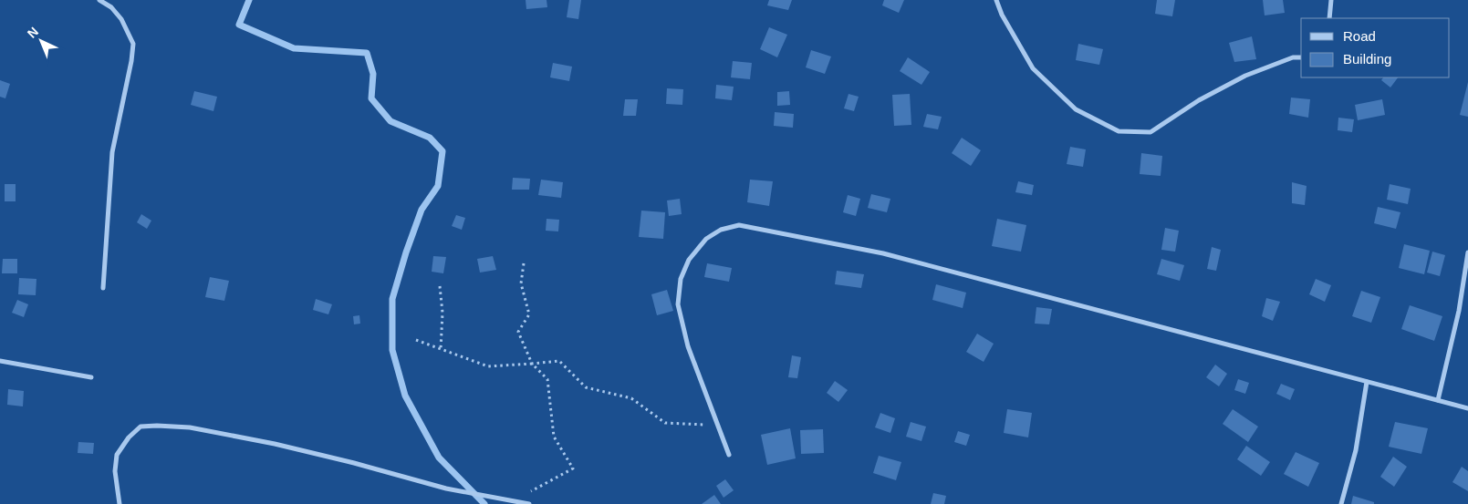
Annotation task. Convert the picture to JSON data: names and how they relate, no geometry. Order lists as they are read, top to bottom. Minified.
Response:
{"legend":["Road","Building"],"north":"top left"}
